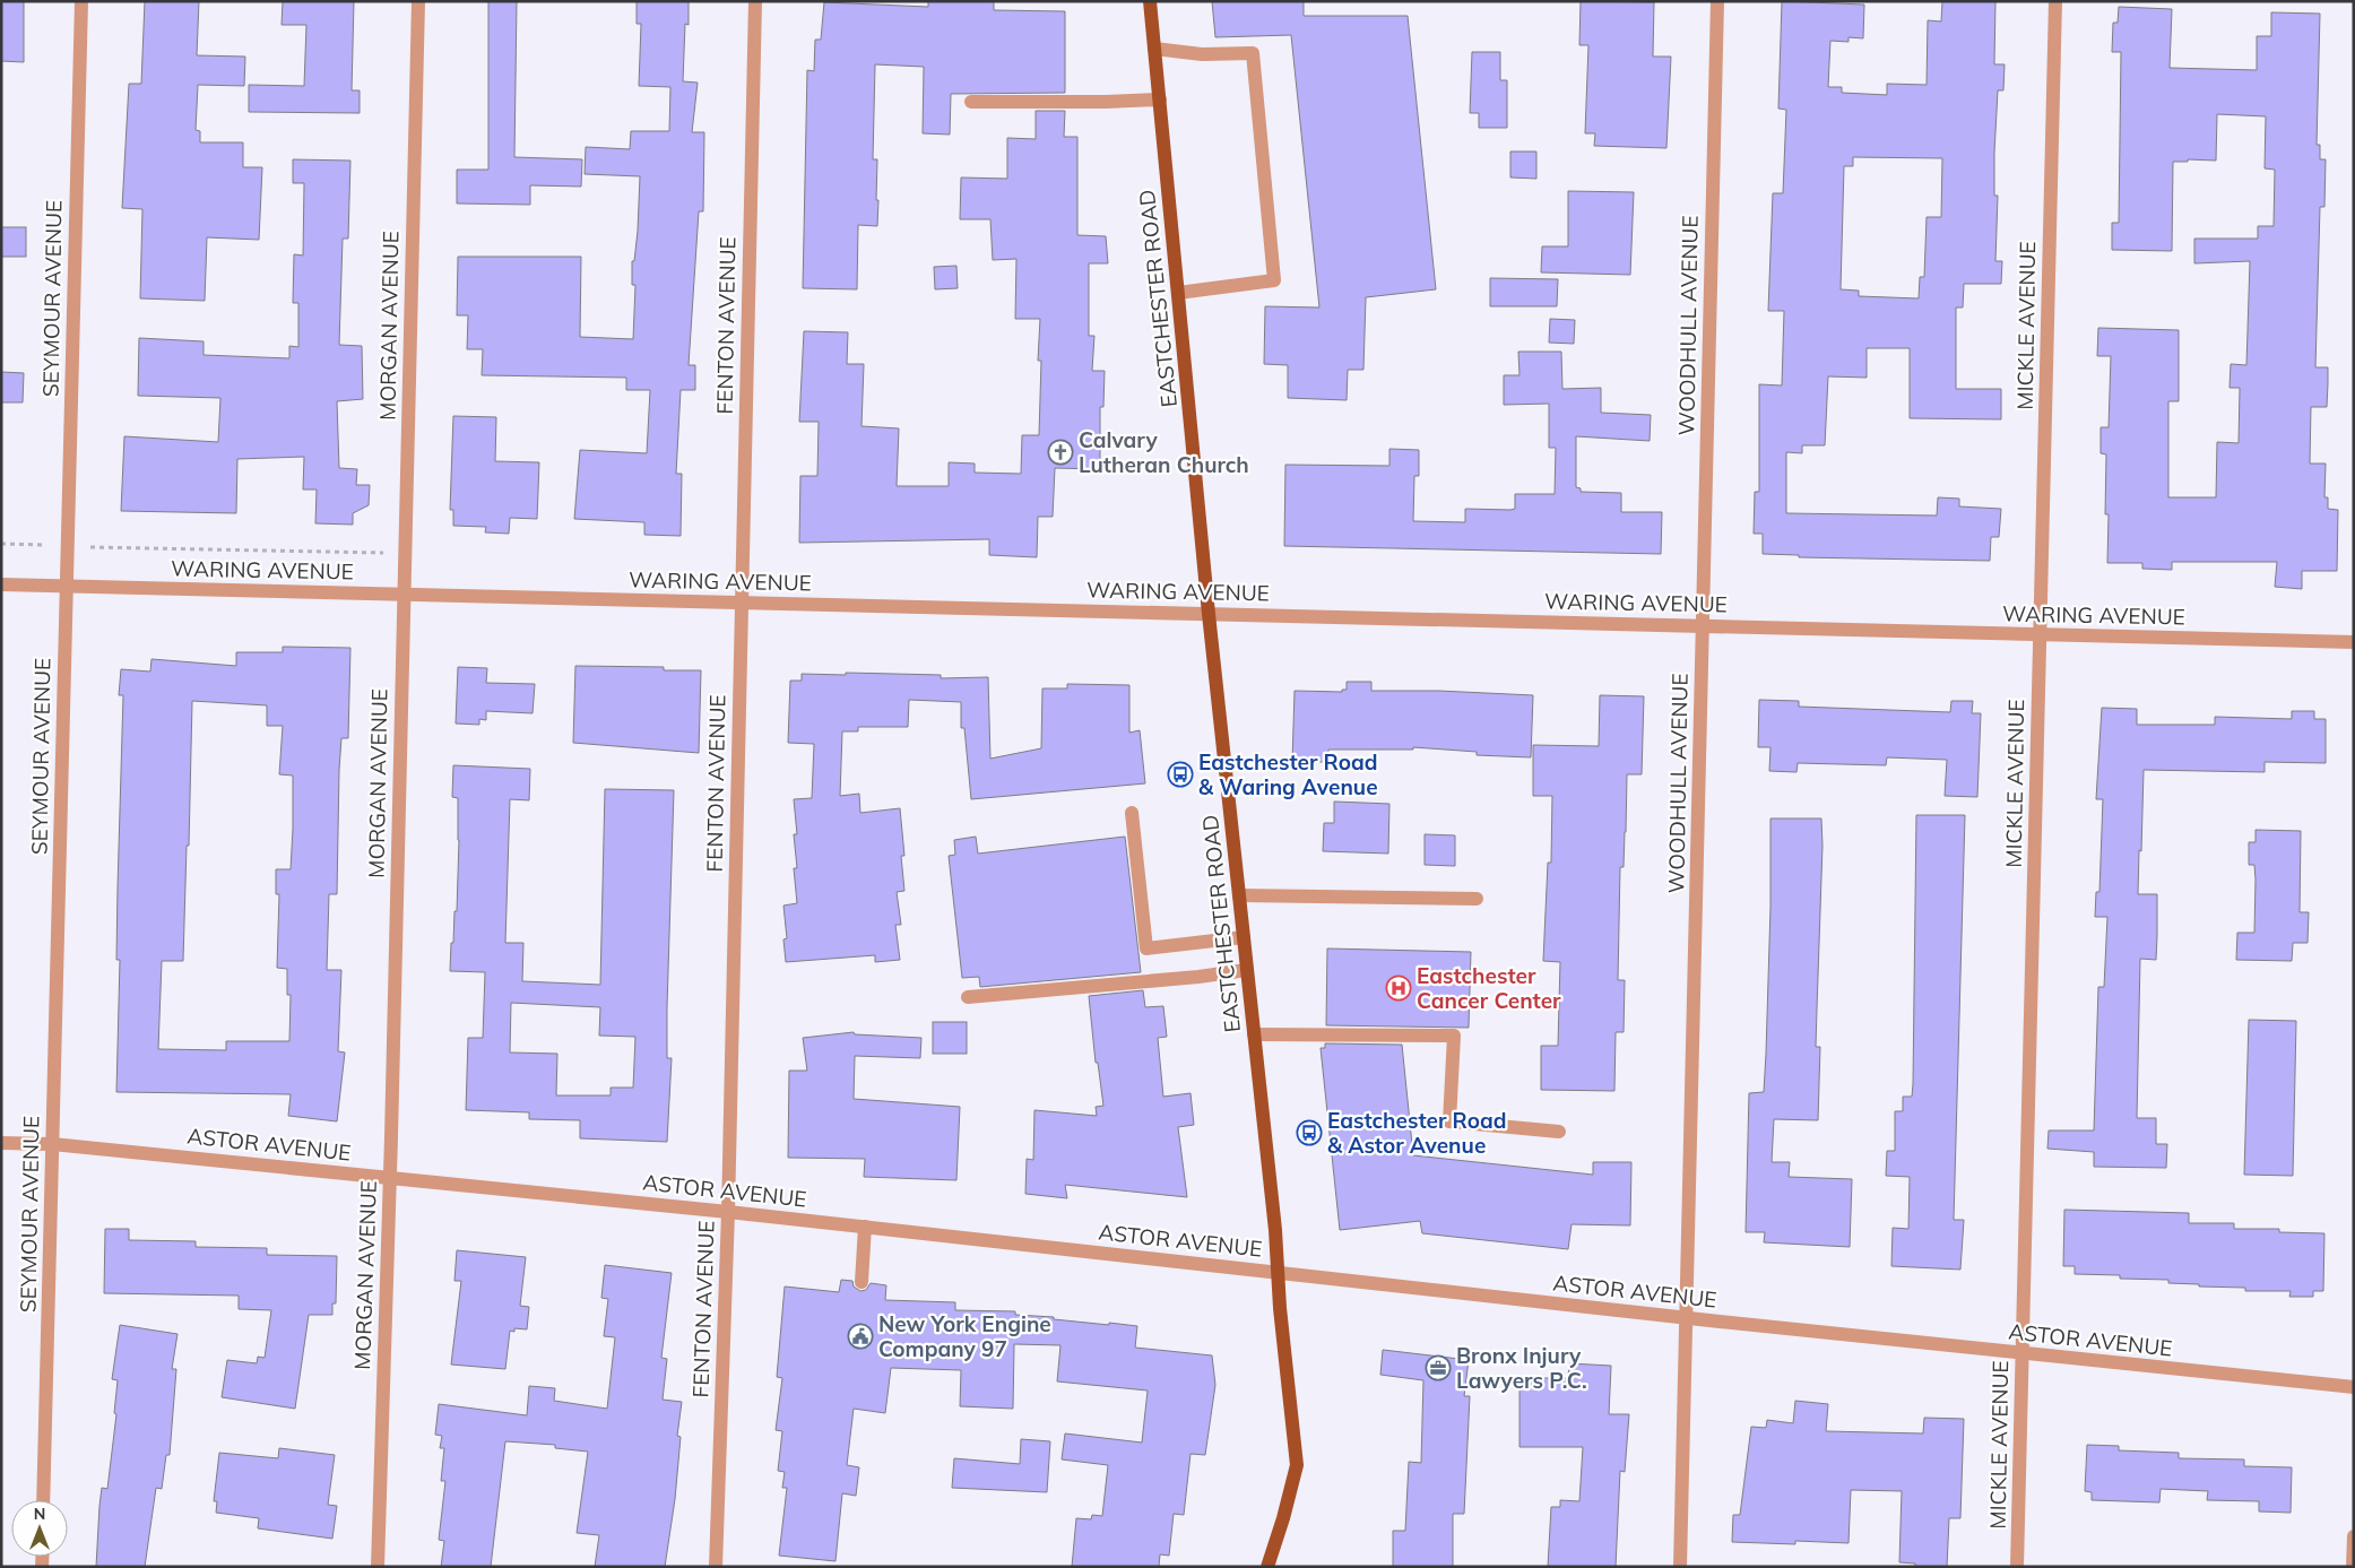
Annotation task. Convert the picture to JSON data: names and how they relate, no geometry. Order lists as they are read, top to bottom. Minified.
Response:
{"streets":{"main road":["EASTCHESTER ROAD"],"street":["SEYMOUR AVENUE","MORGAN AVENUE","FENTON AVENUE","WOODHULL AVENUE","MICKLE AVENUE","WARING AVENUE","ASTOR AVENUE"]},"crossings":[["SEYMOUR AVENUE","WARING AVENUE"],["SEYMOUR AVENUE","ASTOR AVENUE"],["EASTCHESTER ROAD","WARING AVENUE"],["EASTCHESTER ROAD","ASTOR AVENUE"],["MORGAN AVENUE","WARING AVENUE"],["MORGAN AVENUE","ASTOR AVENUE"],["FENTON AVENUE","WARING AVENUE"],["FENTON AVENUE","ASTOR AVENUE"],["WOODHULL AVENUE","WARING AVENUE"],["WOODHULL AVENUE","ASTOR AVENUE"],["MICKLE AVENUE","WARING AVENUE"],["MICKLE AVENUE","ASTOR AVENUE"]],"places":{"church":["Calvary Lutheran Church"],"bus stop":["Eastchester Road & Waring Avenue","Eastchester Road & Astor Avenue"],"hospital":["Eastchester Cancer Center"],"public building":["New York Engine Company 97"],"office":["Bronx Injury Lawyers P.C."]},"north":"top"}
